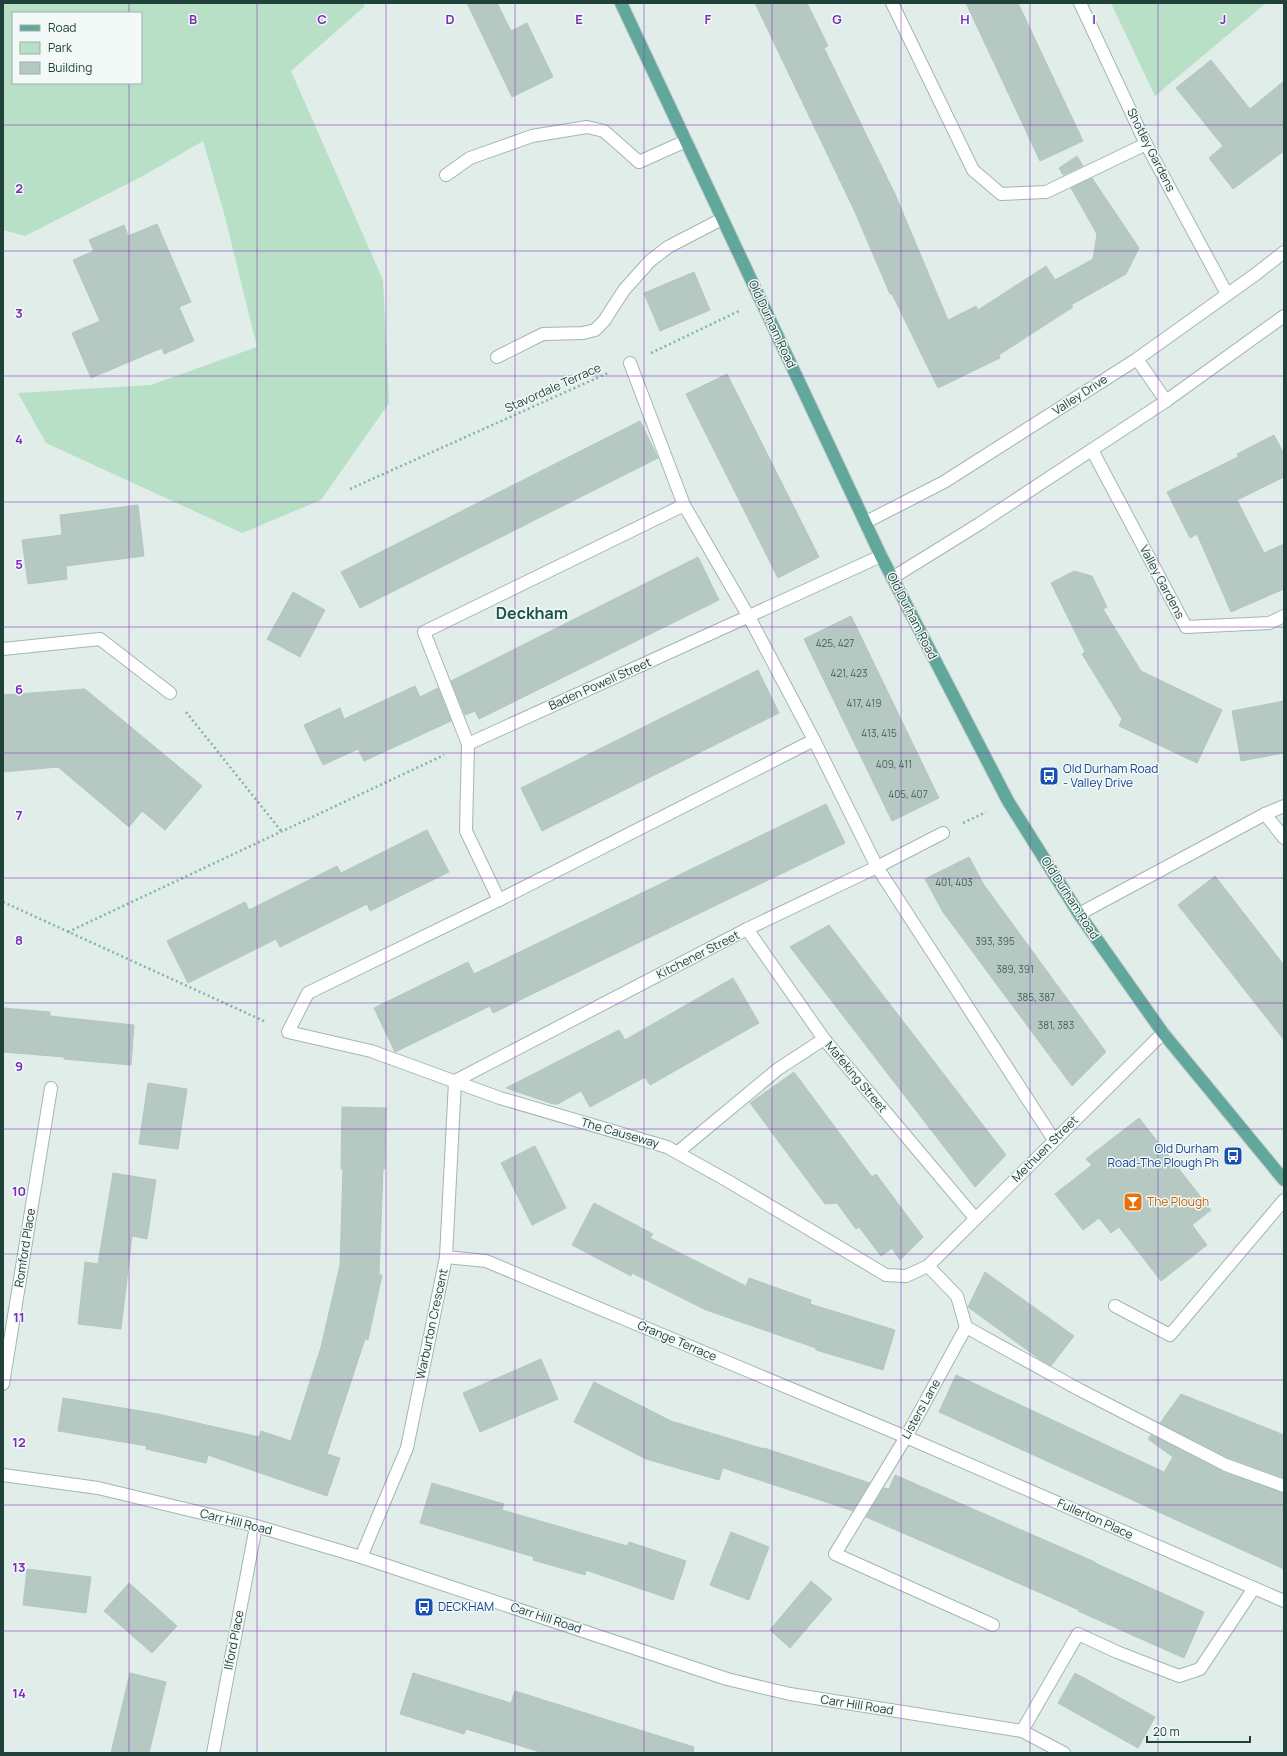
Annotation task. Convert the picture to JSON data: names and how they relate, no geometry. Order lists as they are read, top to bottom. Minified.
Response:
{"streets":{"main road":["Old Durham Road"],"street":["Shotley Gardens","Valley Drive","Valley Gardens","Baden Powell Street","Kitchener Street","Mafeking Street","The Causeway","Methuen Street","Romford Place","Warburton Crescent","Grange Terrace","Listers Lane","Fullerton Place","Carr Hill Road","Ilford Place"],"path":["Stavordale Terrace"]},"crossings":[["Shotley Gardens","Valley Drive"],["Old Durham Road","Stavordale Terrace"],["Old Durham Road","Valley Drive"],["Old Durham Road","Baden Powell Street"],["Old Durham Road","Methuen Street"],["Kitchener Street","Mafeking Street"],["Kitchener Street","The Causeway"],["Kitchener Street","Warburton Crescent"],["Mafeking Street","Methuen Street"],["The Causeway","Methuen Street"],["The Causeway","Warburton Crescent"],["Warburton Crescent","Grange Terrace"],["Warburton Crescent","Carr Hill Road"],["Grange Terrace","Listers Lane"],["Grange Terrace","Fullerton Place"],["Listers Lane","Fullerton Place"],["Carr Hill Road","Ilford Place"]],"districts":["Deckham"],"places":{"bus stop":["Old Durham Road - Valley Drive","Old Durham Road-The Plough Ph","DECKHAM"],"bar":["The Plough"]},"house_numbers":["425, 427","421, 423","417, 419","413, 415","409, 411","405, 407","401, 403","393, 395","389, 391","385, 387","381, 383"],"legend":["Road","Park","Building"],"scale_bar":"20 m","grid":{"columns":["B","C","D","E","F","G","H","I","J"],"rows":["2","3","4","5","6","7","8","9","10","11","12","13","14"]}}
